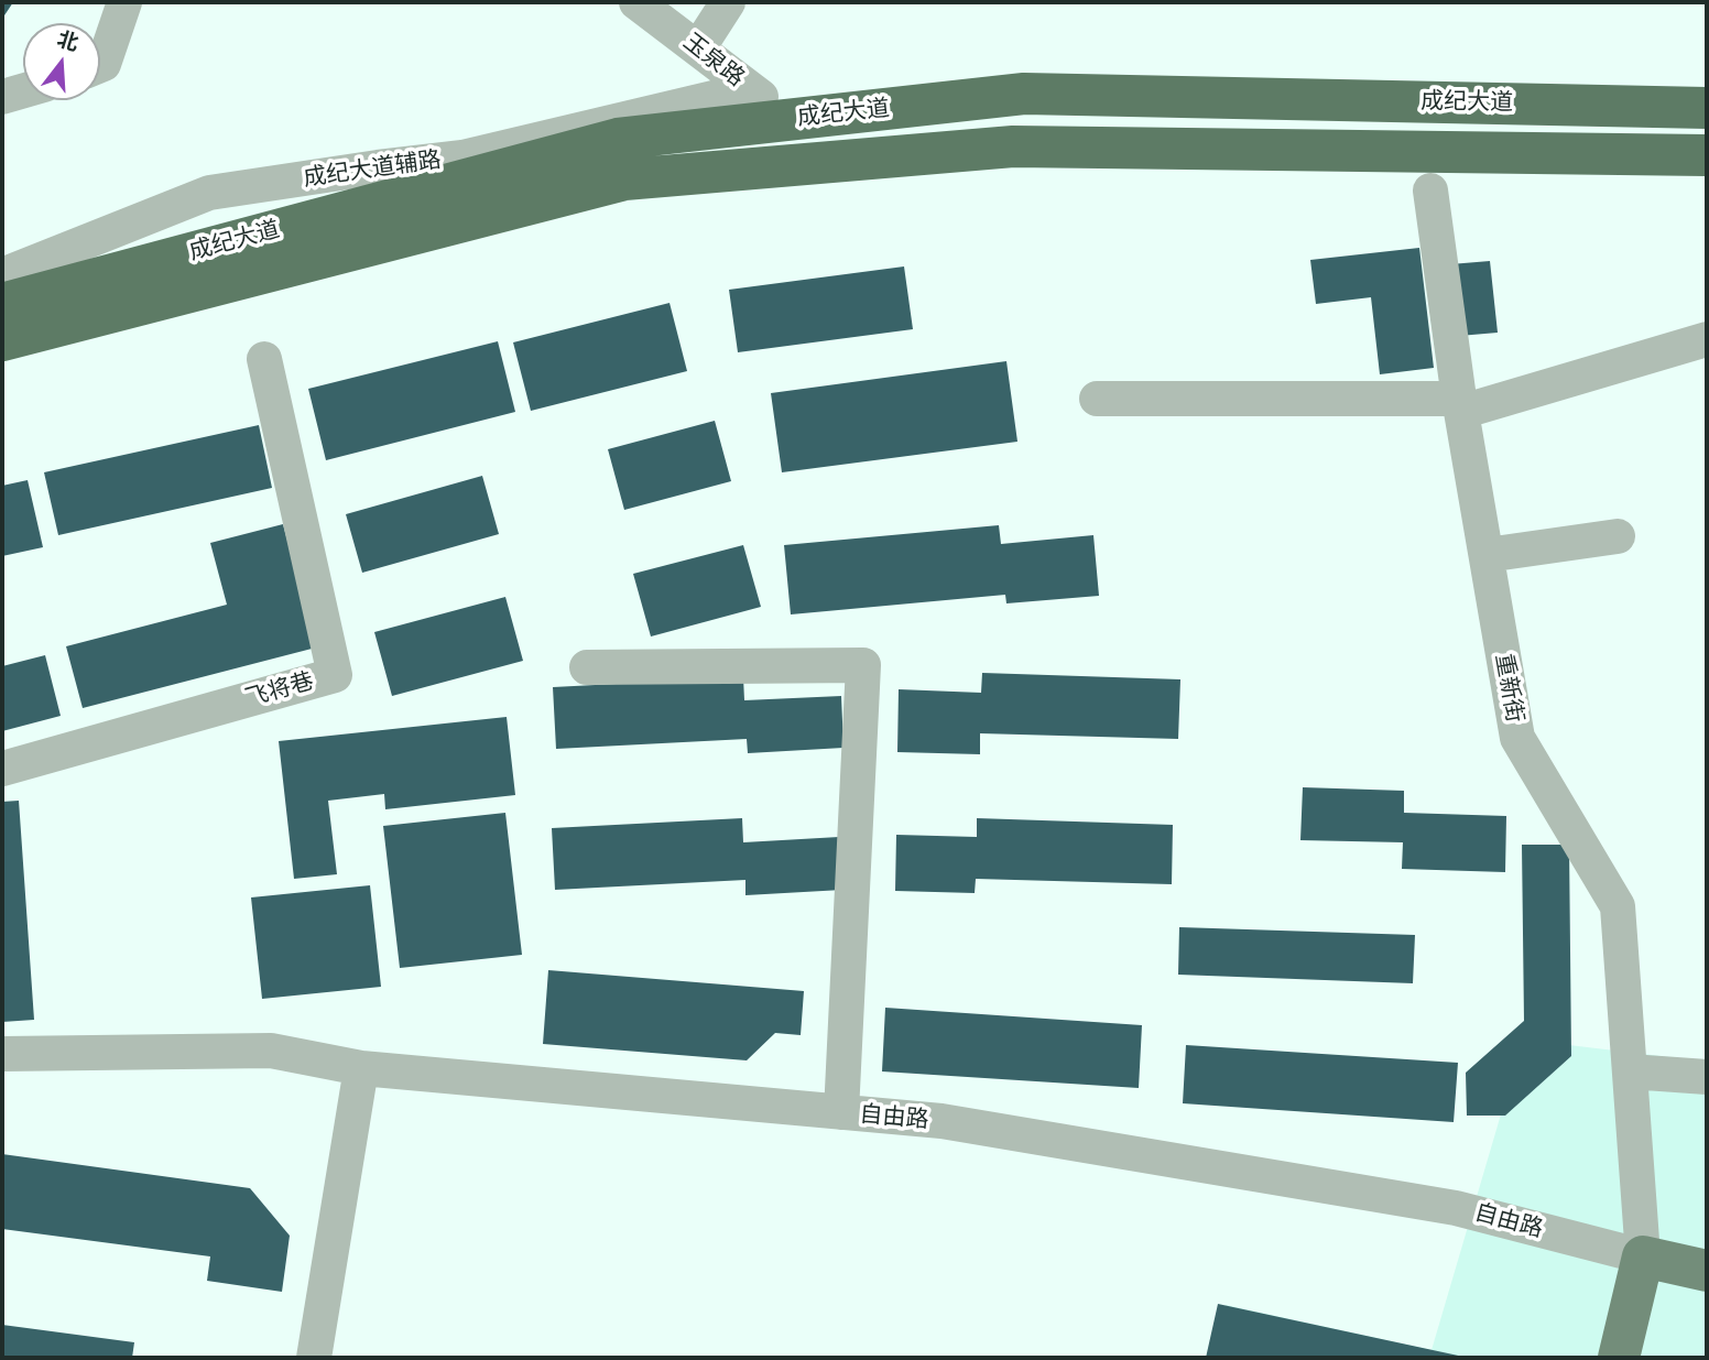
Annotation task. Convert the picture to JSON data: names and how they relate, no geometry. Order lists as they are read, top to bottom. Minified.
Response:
{"streets":{"highway":["成纪大道"],"main road":["自由路"],"street":["玉泉路","成纪大道辅路","重新街","飞将巷"]},"crossings":[["玉泉路","成纪大道"],["玉泉路","成纪大道辅路"],["重新街","自由路"]],"north":"top"}
